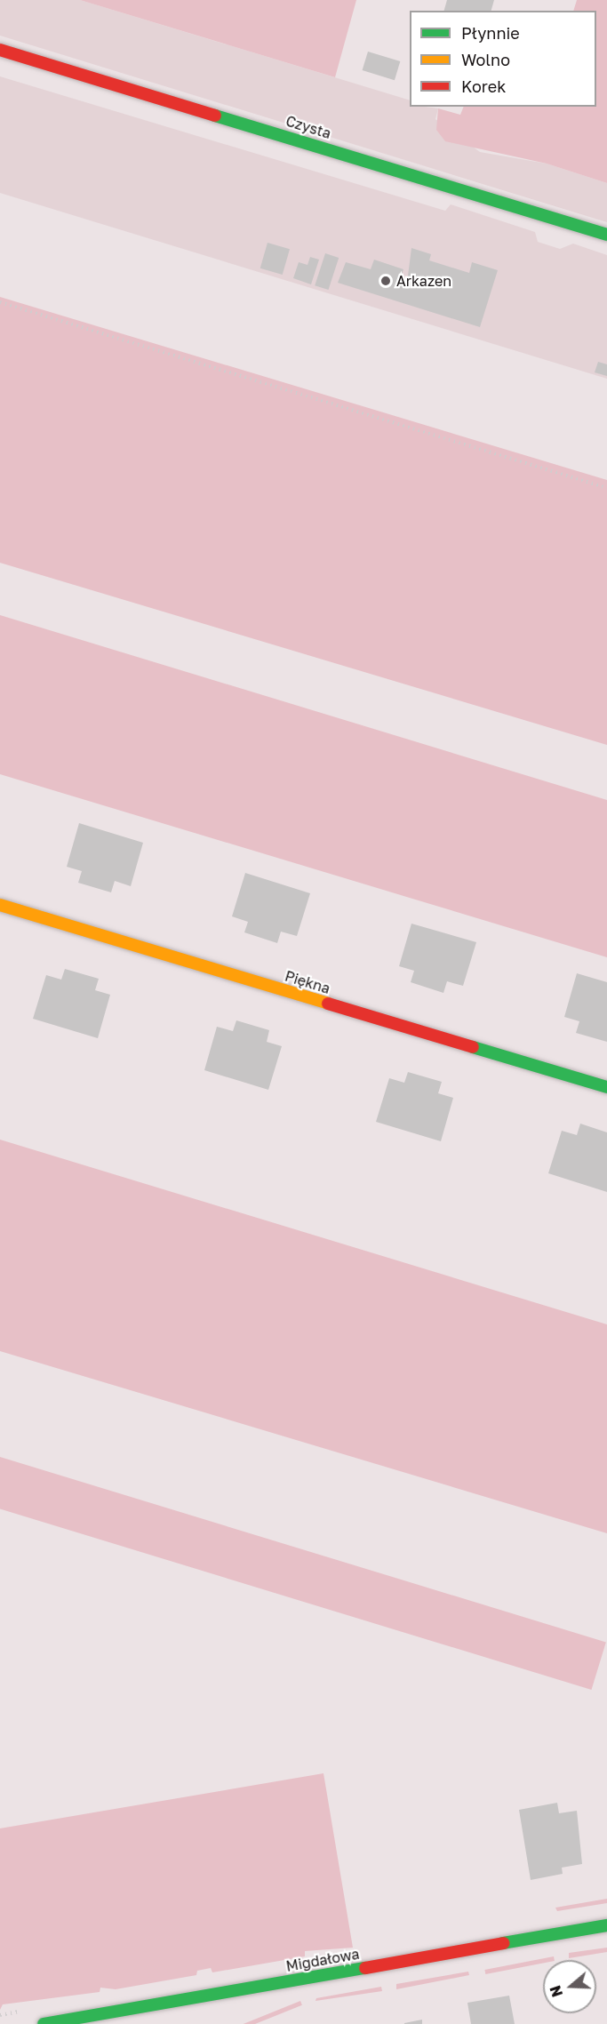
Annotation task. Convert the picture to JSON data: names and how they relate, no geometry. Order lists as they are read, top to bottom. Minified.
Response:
{"streets":{"street":["Czysta","Piękna","Migdałowa"]},"places":["Arkazen"],"legend":["Płynnie","Wolno","Korek"],"north":"left"}
